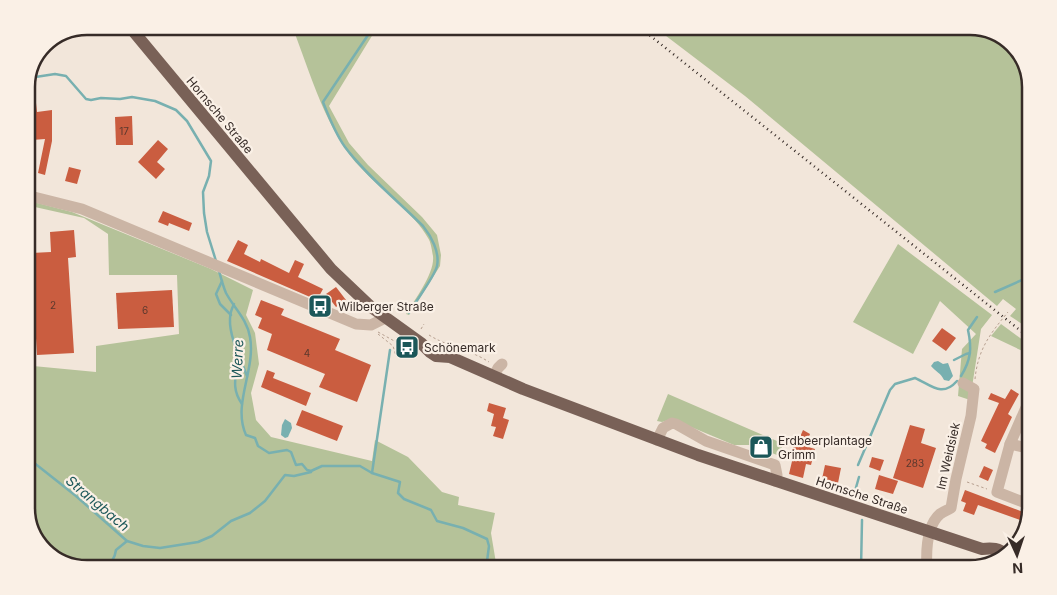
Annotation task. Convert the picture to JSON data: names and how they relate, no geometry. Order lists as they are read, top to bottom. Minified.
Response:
{"streets":{"main road":["Hornsche Straße"],"street":["Im Weidsiek"]},"crossings":[["Hornsche Straße","Im Weidsiek"]],"water":["Werre","Strangbach"],"places":{"bus stop":["Wilberger Straße","Schönemark"],"shop":["Erdbeerplantage Grimm"]},"house_numbers":["17","2","6","4","283"],"north":"bottom"}
